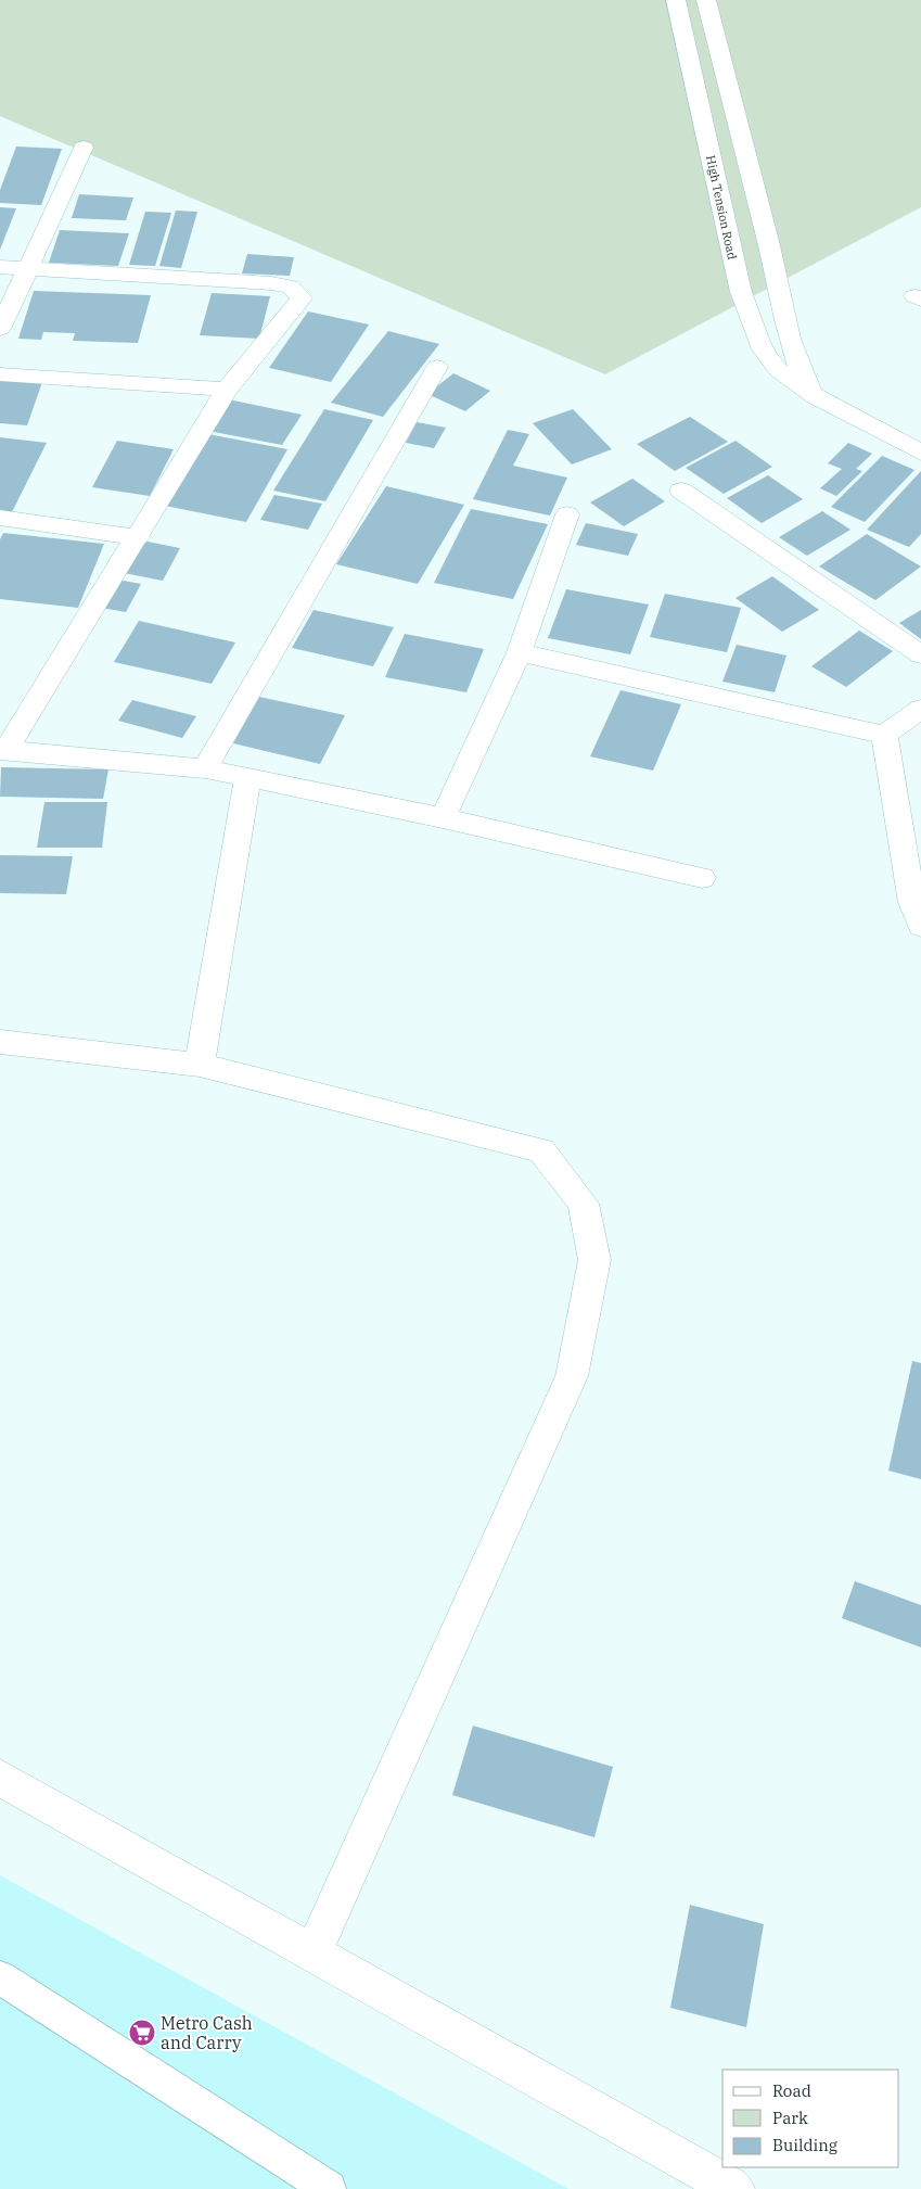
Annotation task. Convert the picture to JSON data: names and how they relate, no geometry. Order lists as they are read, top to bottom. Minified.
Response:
{"streets":{"street":["High Tension Road"]},"places":{"supermarket":["Metro Cash and Carry"]},"legend":["Road","Park","Building"]}
